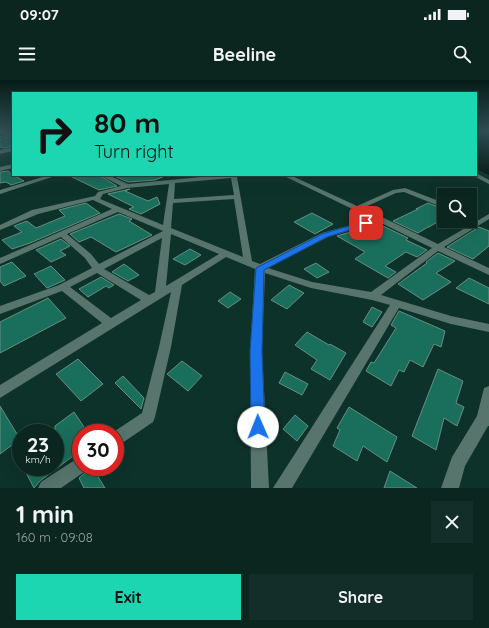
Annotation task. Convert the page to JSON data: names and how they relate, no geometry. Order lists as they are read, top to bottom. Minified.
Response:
{"page":{"status":"09:07","header":"Beeline","turn":["80 m","Turn right"],"speed":"23 km/h","limit":"30","heading":["1 min","160 m · 09:08"],"buttons":["Exit","Share"]}}
